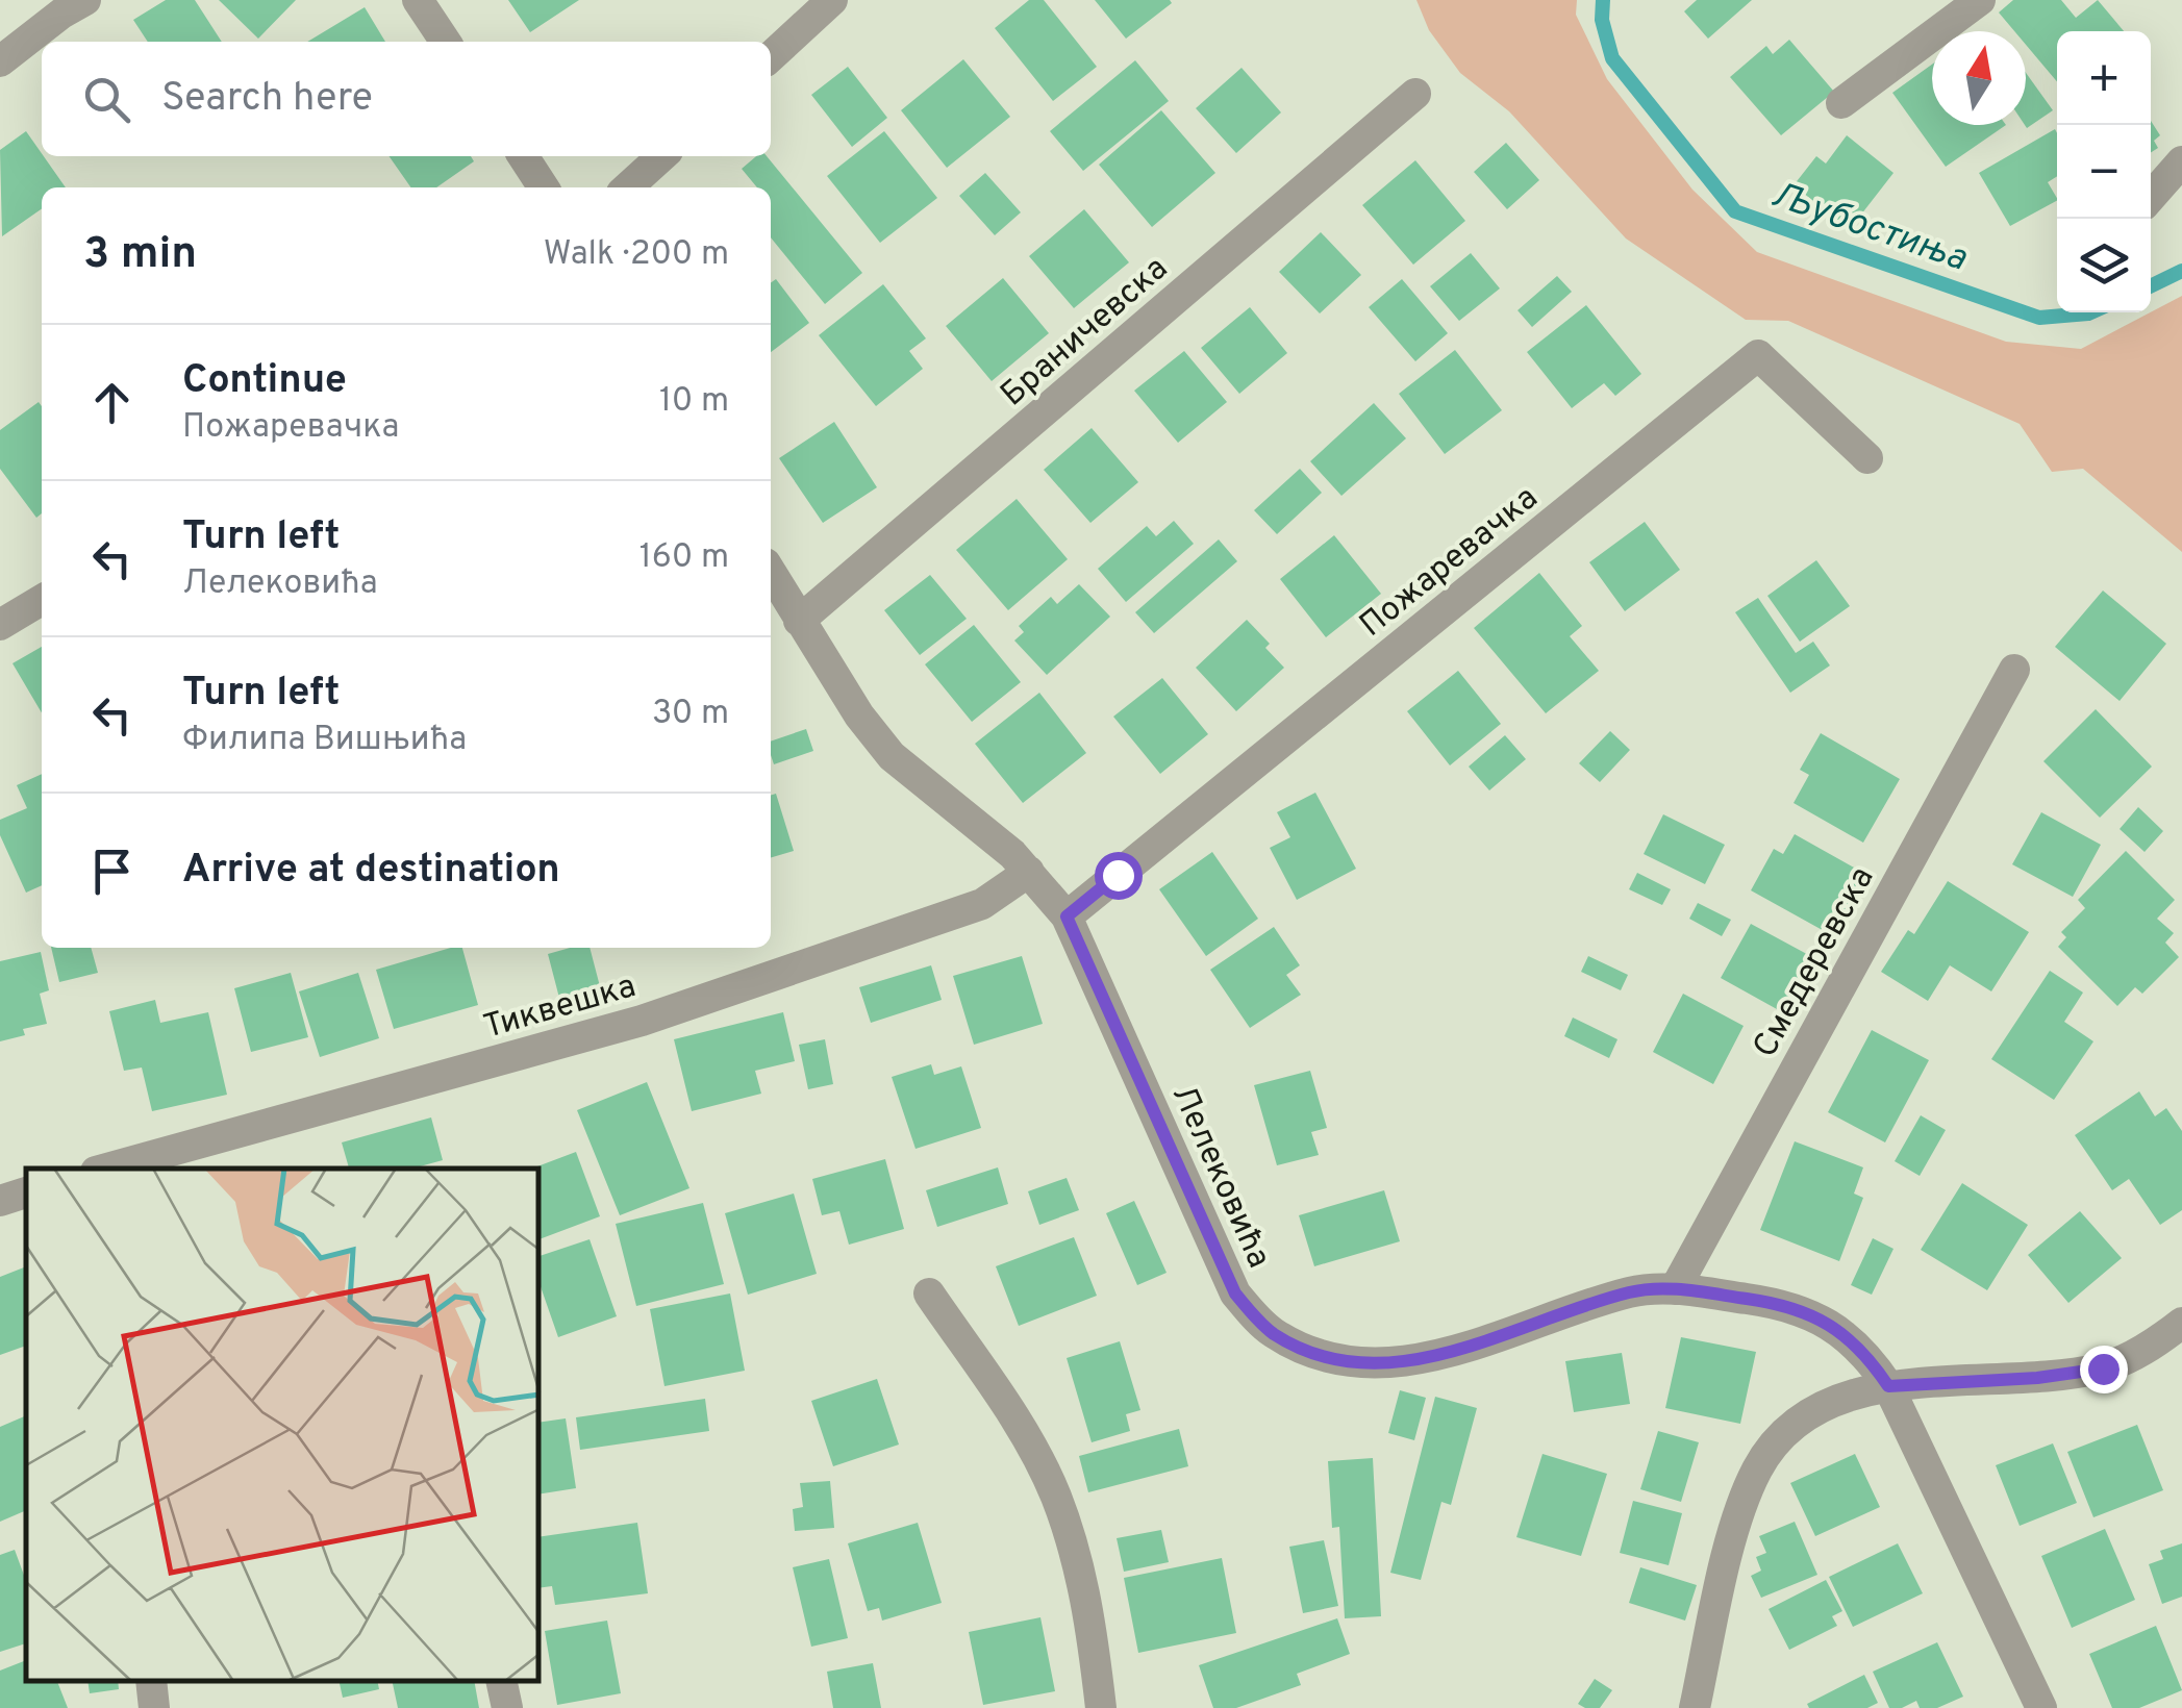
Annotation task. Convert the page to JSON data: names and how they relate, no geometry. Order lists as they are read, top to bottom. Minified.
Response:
{"streets":{"street":["Браничевска","Пожаревачка","Смедеревска","Тиквешка","Лелековића"]},"crossings":[["Браничевска","Лелековића"],["Пожаревачка","Лелековића"],["Смедеревска","Лелековића"],["Тиквешка","Лелековића"]],"water":["Љубостиња"],"north":"top","page":{"map_buttons":["+","−"],"search":"Search here","heading":["3 min","Walk · 200 m"],"list":[["Continue","Пожаревачка","10 m"],["Turn left","Лелековића","160 m"],["Turn left","Филипа Вишњића","30 m"],"Arrive at destination"]}}
